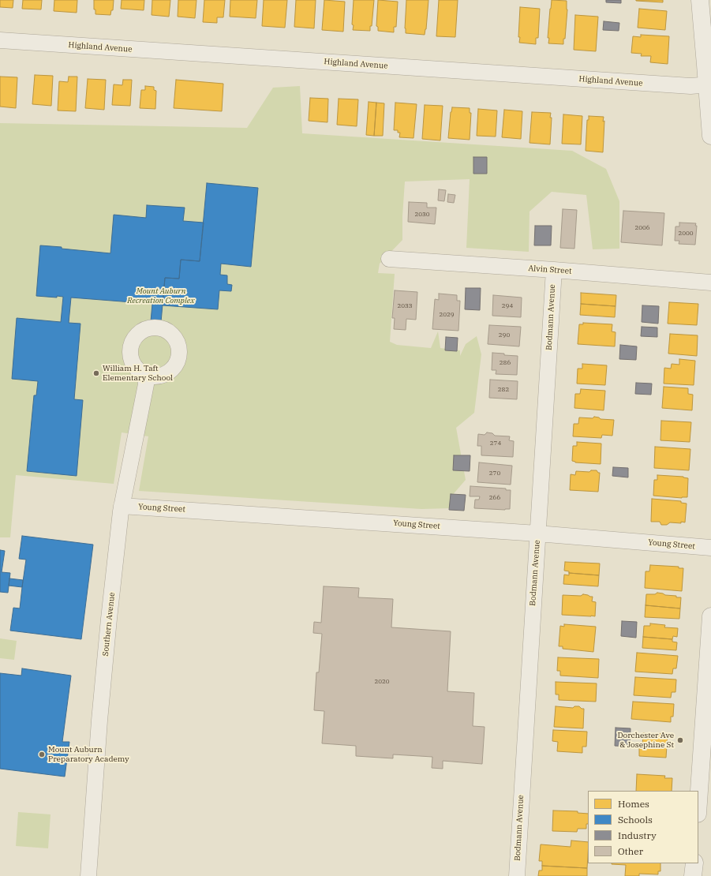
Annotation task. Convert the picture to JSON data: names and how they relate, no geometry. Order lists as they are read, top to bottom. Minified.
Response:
{"streets":{"street":["Highland Avenue","Alvin Street","Bodmann Avenue","Young Street","Southern Avenue"]},"crossings":[["Alvin Street","Bodmann Avenue"],["Bodmann Avenue","Young Street"],["Young Street","Southern Avenue"]],"parks":["Mount Auburn Recreation Complex"],"places":["William H. Taft Elementary School","Dorchester Ave & Josephine St","Mount Auburn Preparatory Academy"],"house_numbers":["2030","2006","2000","2033","294","2029","290","286","282","274","270","266","2020"],"legend":["Homes","Schools","Industry","Other"]}
